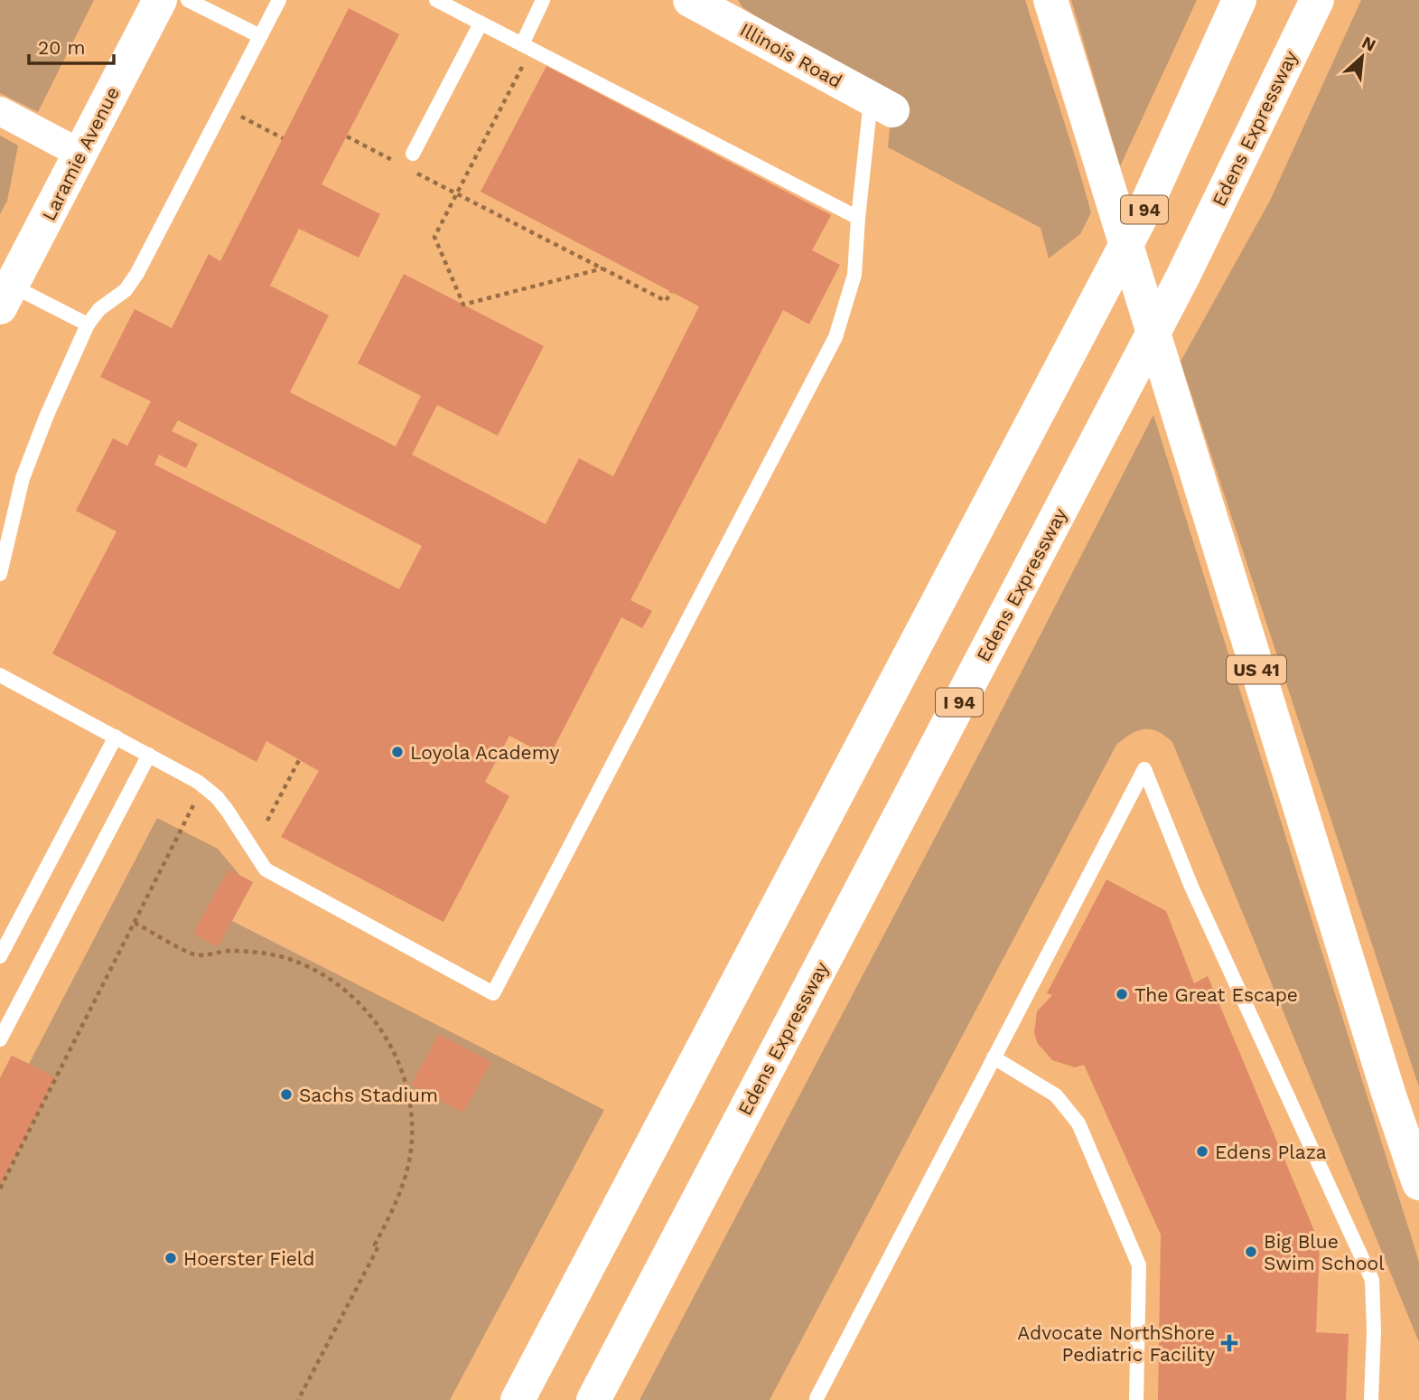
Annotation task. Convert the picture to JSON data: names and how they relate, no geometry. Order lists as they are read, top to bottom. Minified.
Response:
{"streets":{"main road":["Illinois Road","Edens Expressway","Laramie Avenue","I 94","US 41"]},"places":{"other":["Loyola Academy","The Great Escape","Sachs Stadium","Edens Plaza","Big Blue Swim School","Hoerster Field"],"health":["Advocate NorthShore Pediatric Facility"]},"scale_bar":"20 m","north":"top right"}
